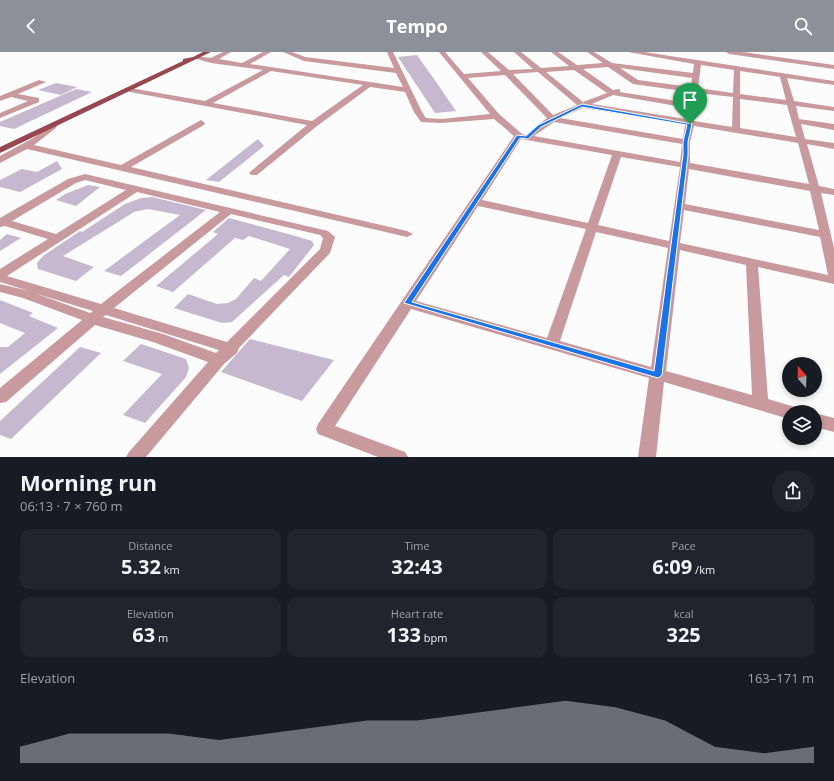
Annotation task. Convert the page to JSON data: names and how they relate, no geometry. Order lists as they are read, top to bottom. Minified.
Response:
{"north":"top","page":{"header":"Tempo","heading":["Morning run","06:13 · 7 × 760 m"],"stats":[["Distance","5.32 km"],["Time","32:43"],["Pace","6:09 /km"],["Elevation","63 m"],["Heart rate","133 bpm"],["kcal","325"]],"chart":["Elevation","163–171 m"]}}
